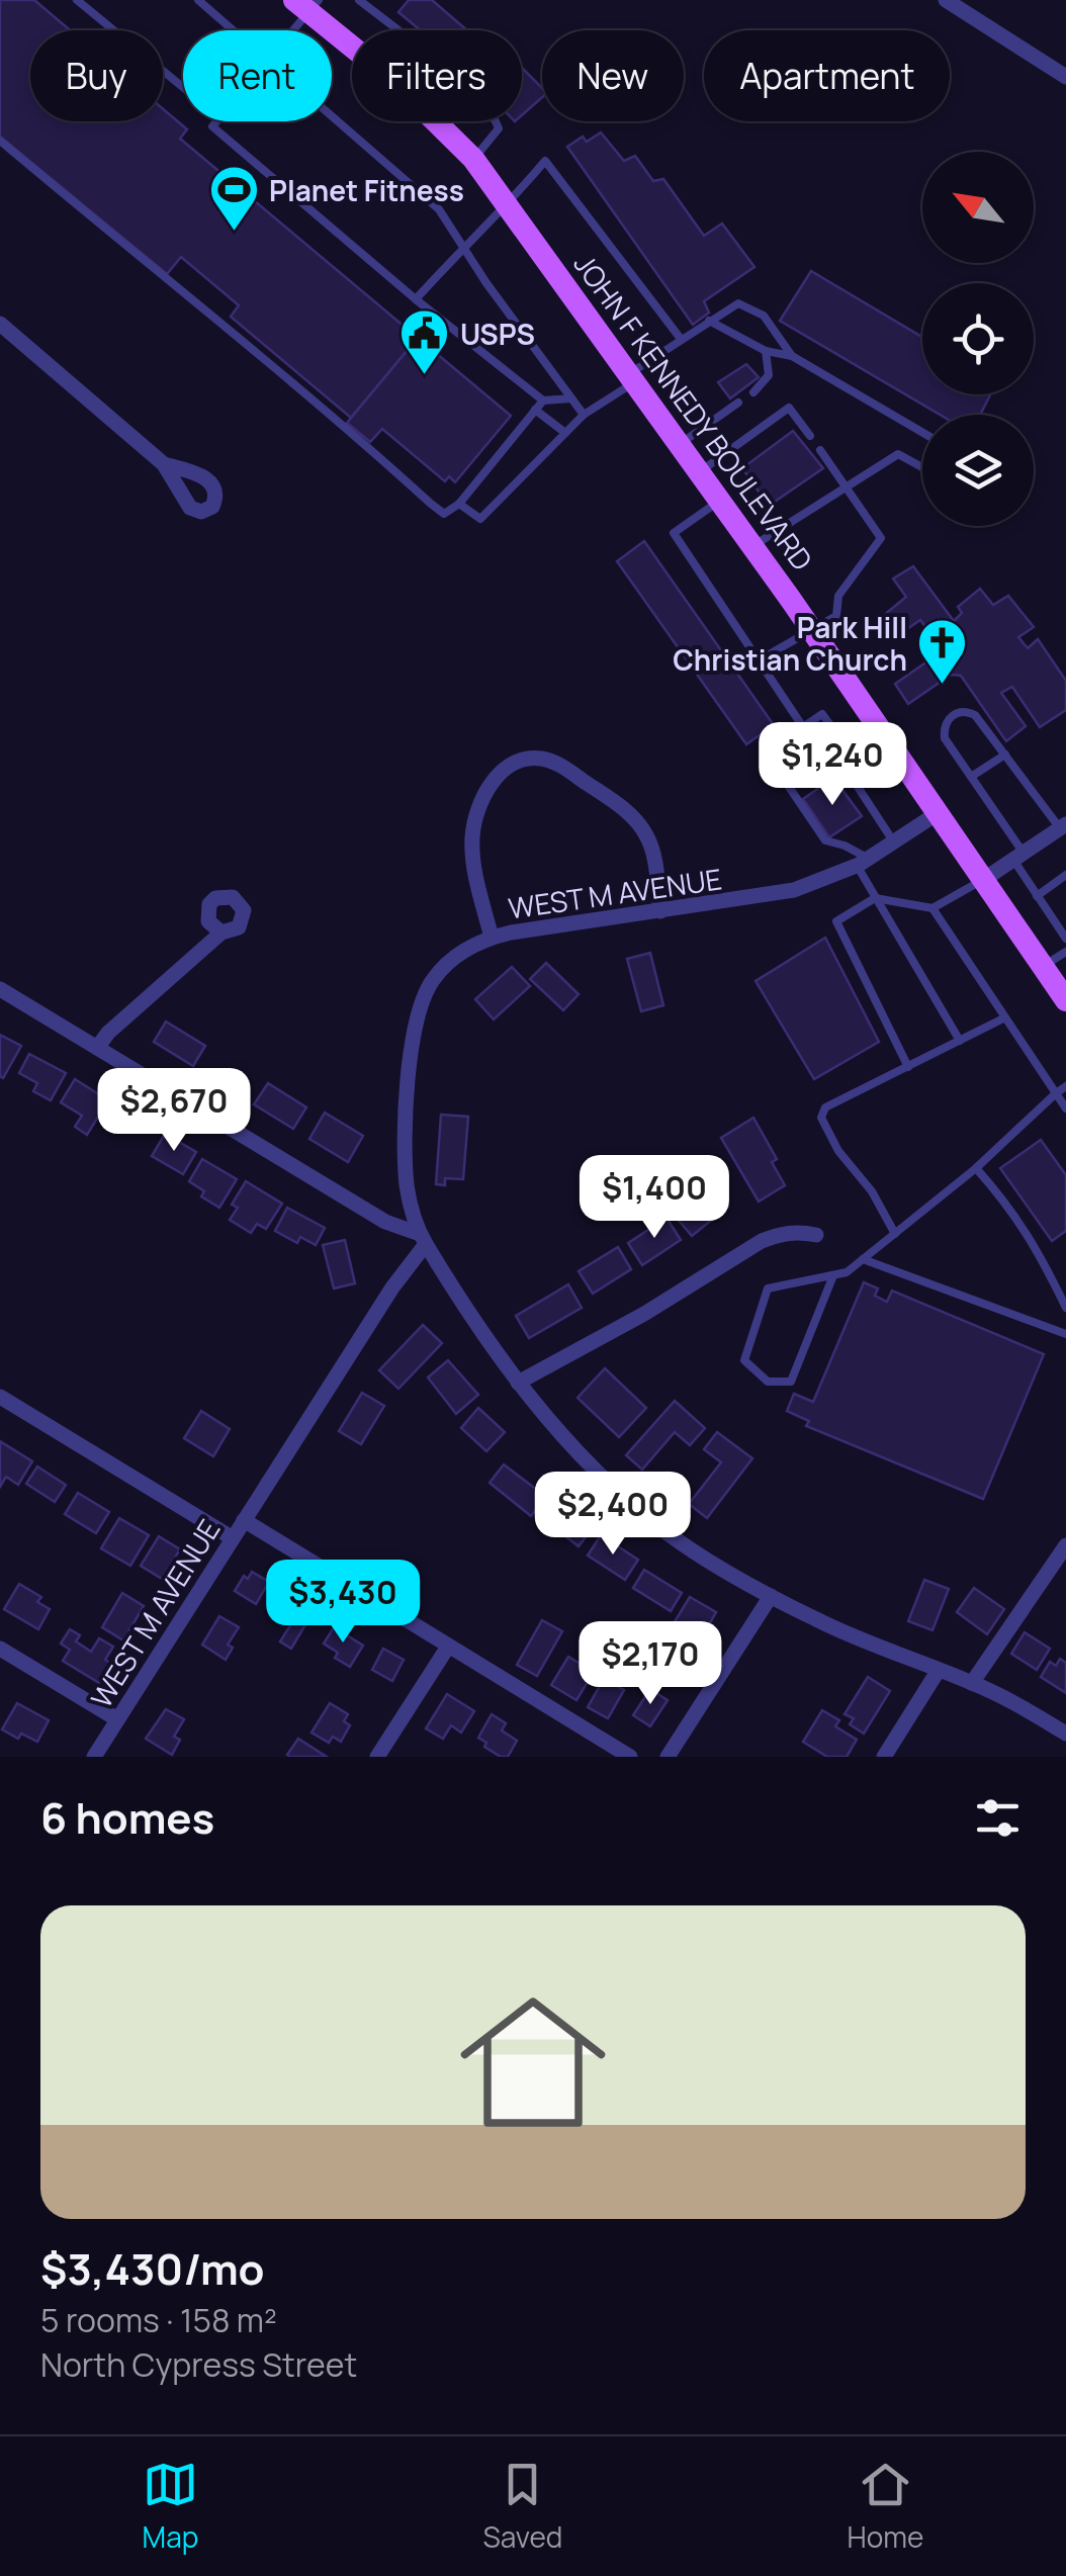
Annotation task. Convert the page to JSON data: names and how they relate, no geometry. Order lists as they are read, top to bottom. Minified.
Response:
{"streets":{"main road":["JOHN F KENNEDY BOULEVARD"],"street":["WEST M AVENUE"]},"crossings":[["JOHN F KENNEDY BOULEVARD","WEST M AVENUE"]],"places":{"sports":["Planet Fitness"],"public building":["USPS"],"church":["Park Hill Christian Church"]},"north":"top left","page":{"chip":["Buy","Rent","Filters","New","Apartment"],"price":["$1,240","$2,670","$1,400","$2,400","$3,430","$2,170"],"heading":"6 homes","list":[{"name":"$3,430/mo","note":"5 rooms · 158 m² · North Cypress Street"}],"tabs":["Map","Saved","Home"]}}
